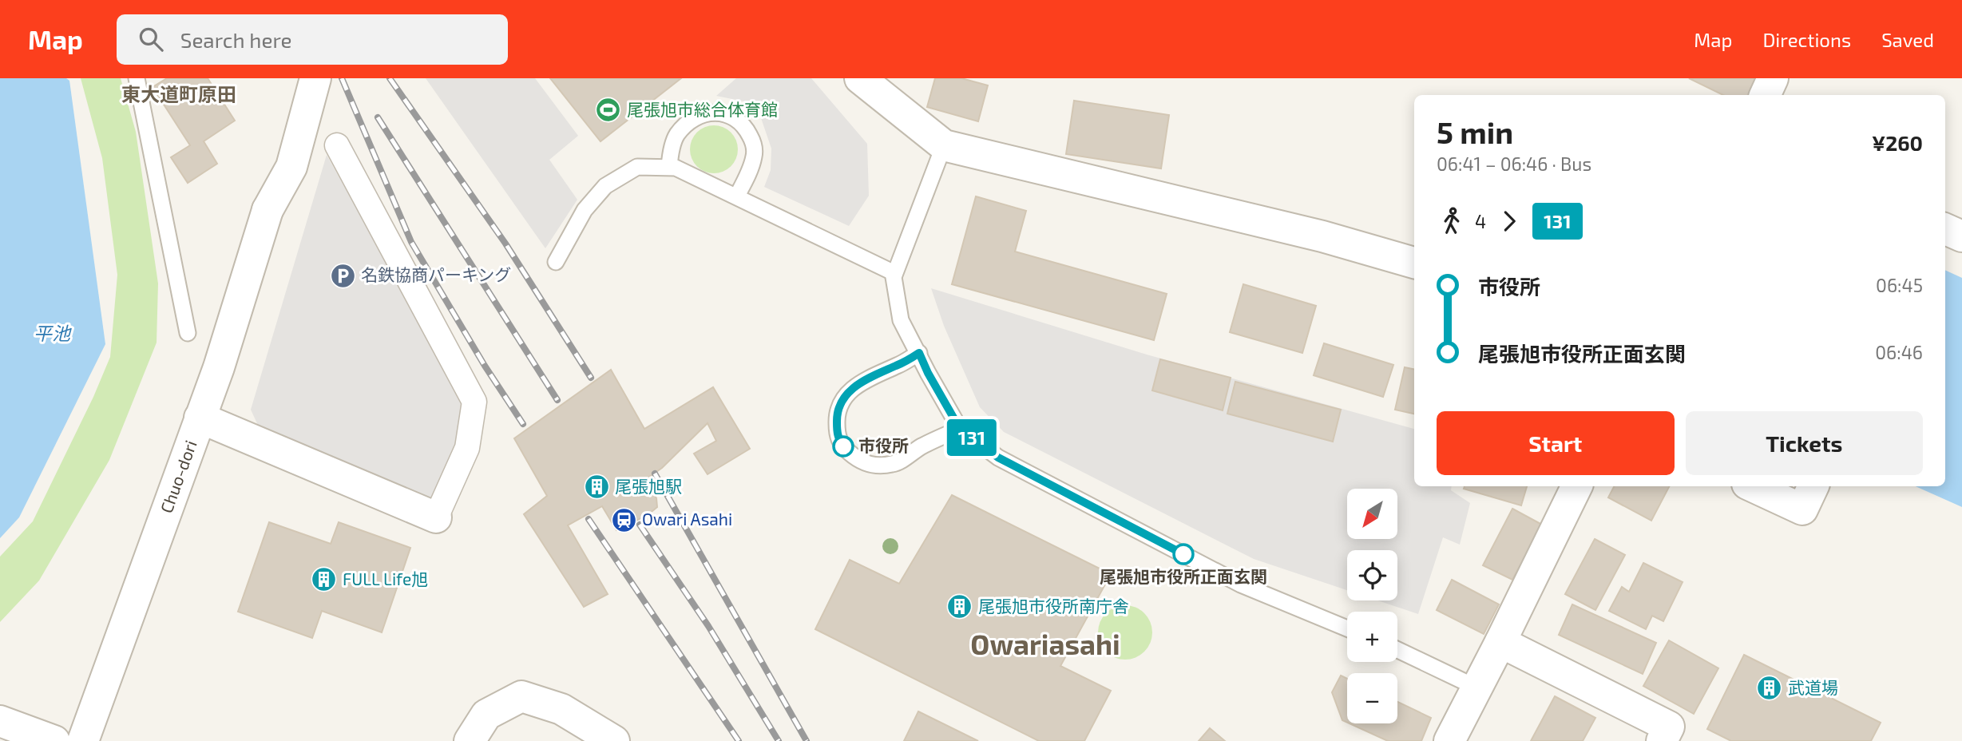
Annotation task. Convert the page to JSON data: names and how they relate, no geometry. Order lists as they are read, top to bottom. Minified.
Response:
{"streets":{"street":["Chuo-dori"]},"districts":["東大道町原田","Owariasahi"],"water":["平池"],"places":{"sports":["尾張旭市総合体育館"],"parking":["名鉄協商パーキング"],"other":["市役所","尾張旭市役所正面玄関"],"building":["尾張旭駅","FULL Life旭","尾張旭市役所南庁舎","武道場"],"station":["Owari Asahi"]},"lines":["bus line 131"],"north":"bottom left","page":{"header":"Map","search":"Search here","nav":["Map","Directions","Saved"],"on_map":"131","heading":["5 min","06:41 – 06:46 · Bus","¥260"],"legs":["4","131"],"list":[{"name":"市役所","value":"06:45"},{"name":"尾張旭市役所正面玄関","value":"06:46"}],"buttons":["Start","Tickets"],"map_buttons":["+","−"]}}
